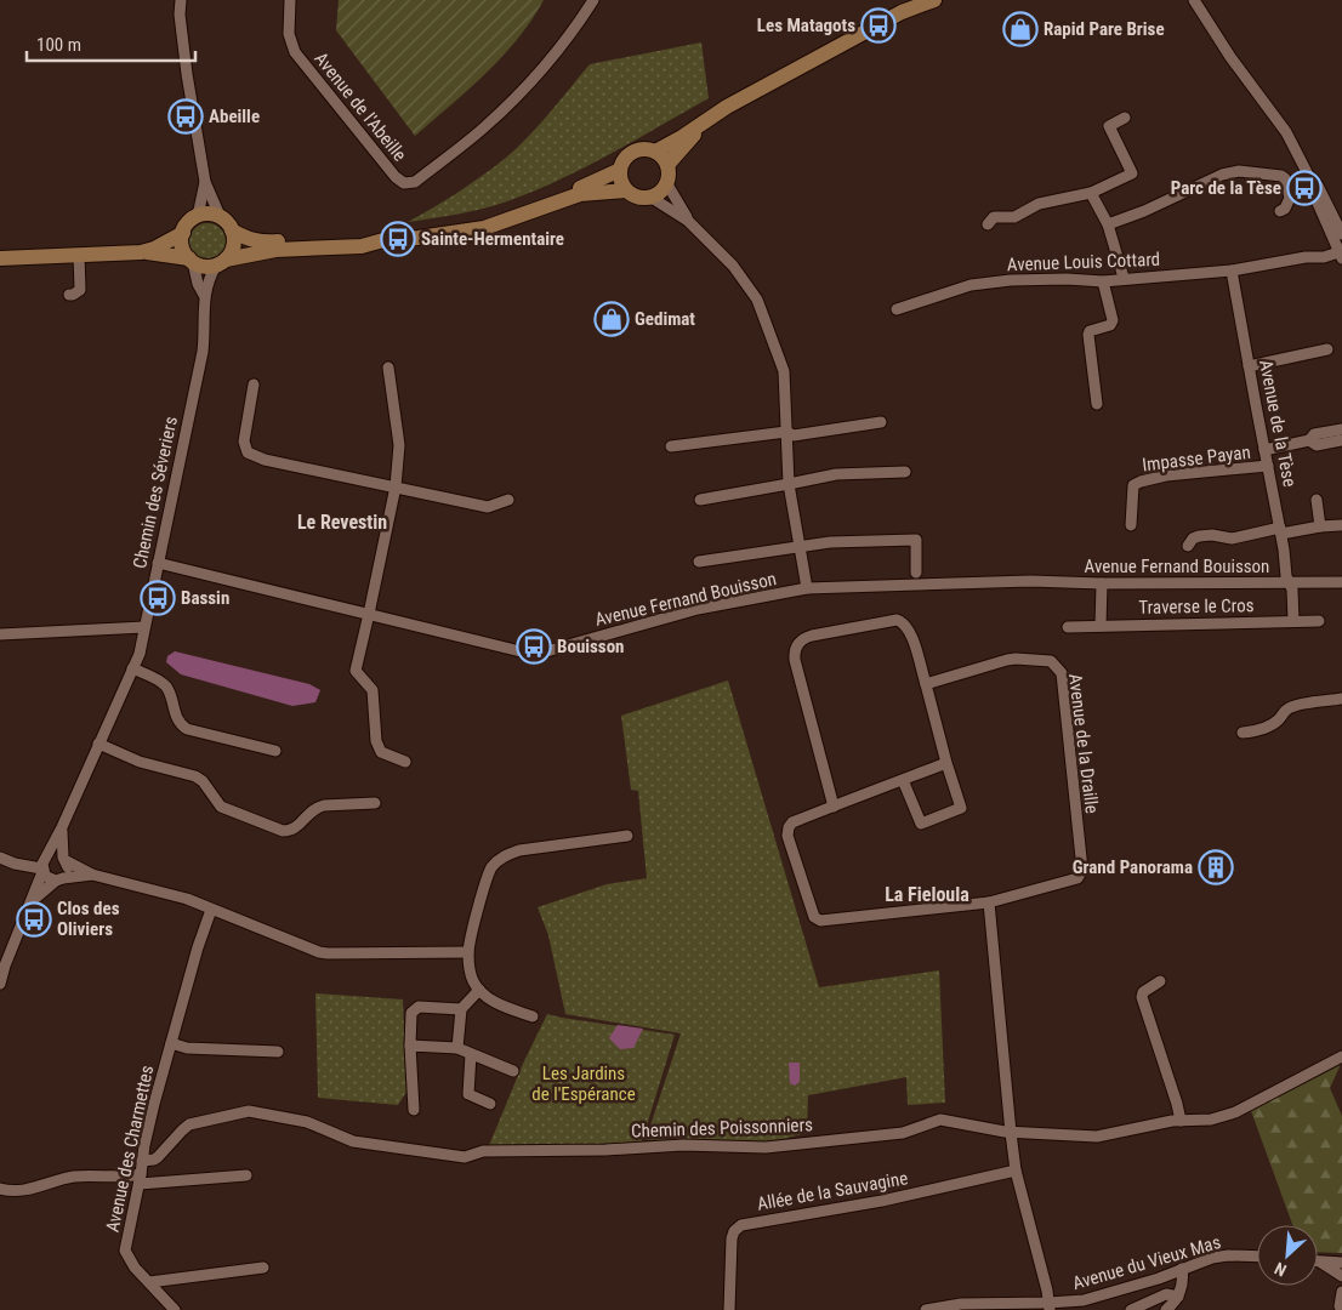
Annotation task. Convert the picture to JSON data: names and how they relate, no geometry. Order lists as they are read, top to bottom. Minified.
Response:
{"streets":{"street":["Avenue de l'Abeille","Avenue Louis Cottard","Avenue de la Tèse","Impasse Payan","Chemin des Séveriers","Avenue Fernand Bouisson","Traverse le Cros","Avenue de la Draille","Chemin des Poissonniers","Avenue des Charmettes","Allée de la Sauvagine","Avenue du Vieux Mas"]},"crossings":[["Avenue Louis Cottard","Avenue de la Tèse"],["Avenue de la Tèse","Impasse Payan"],["Avenue de la Tèse","Avenue Fernand Bouisson"],["Chemin des Séveriers","Avenue Fernand Bouisson"],["Chemin des Poissonniers","Avenue des Charmettes"]],"districts":["Le Revestin","La Fieloula"],"parks":["Les Jardins de l'Espérance"],"places":{"bus stop":["Les Matagots","Abeille","Parc de la Tèse","Sainte-Hermentaire","Bassin","Bouisson","Clos des Oliviers"],"shop":["Rapid Pare Brise","Gedimat"],"building":["Grand Panorama"]},"scale_bar":"100 m","north":"bottom left"}
